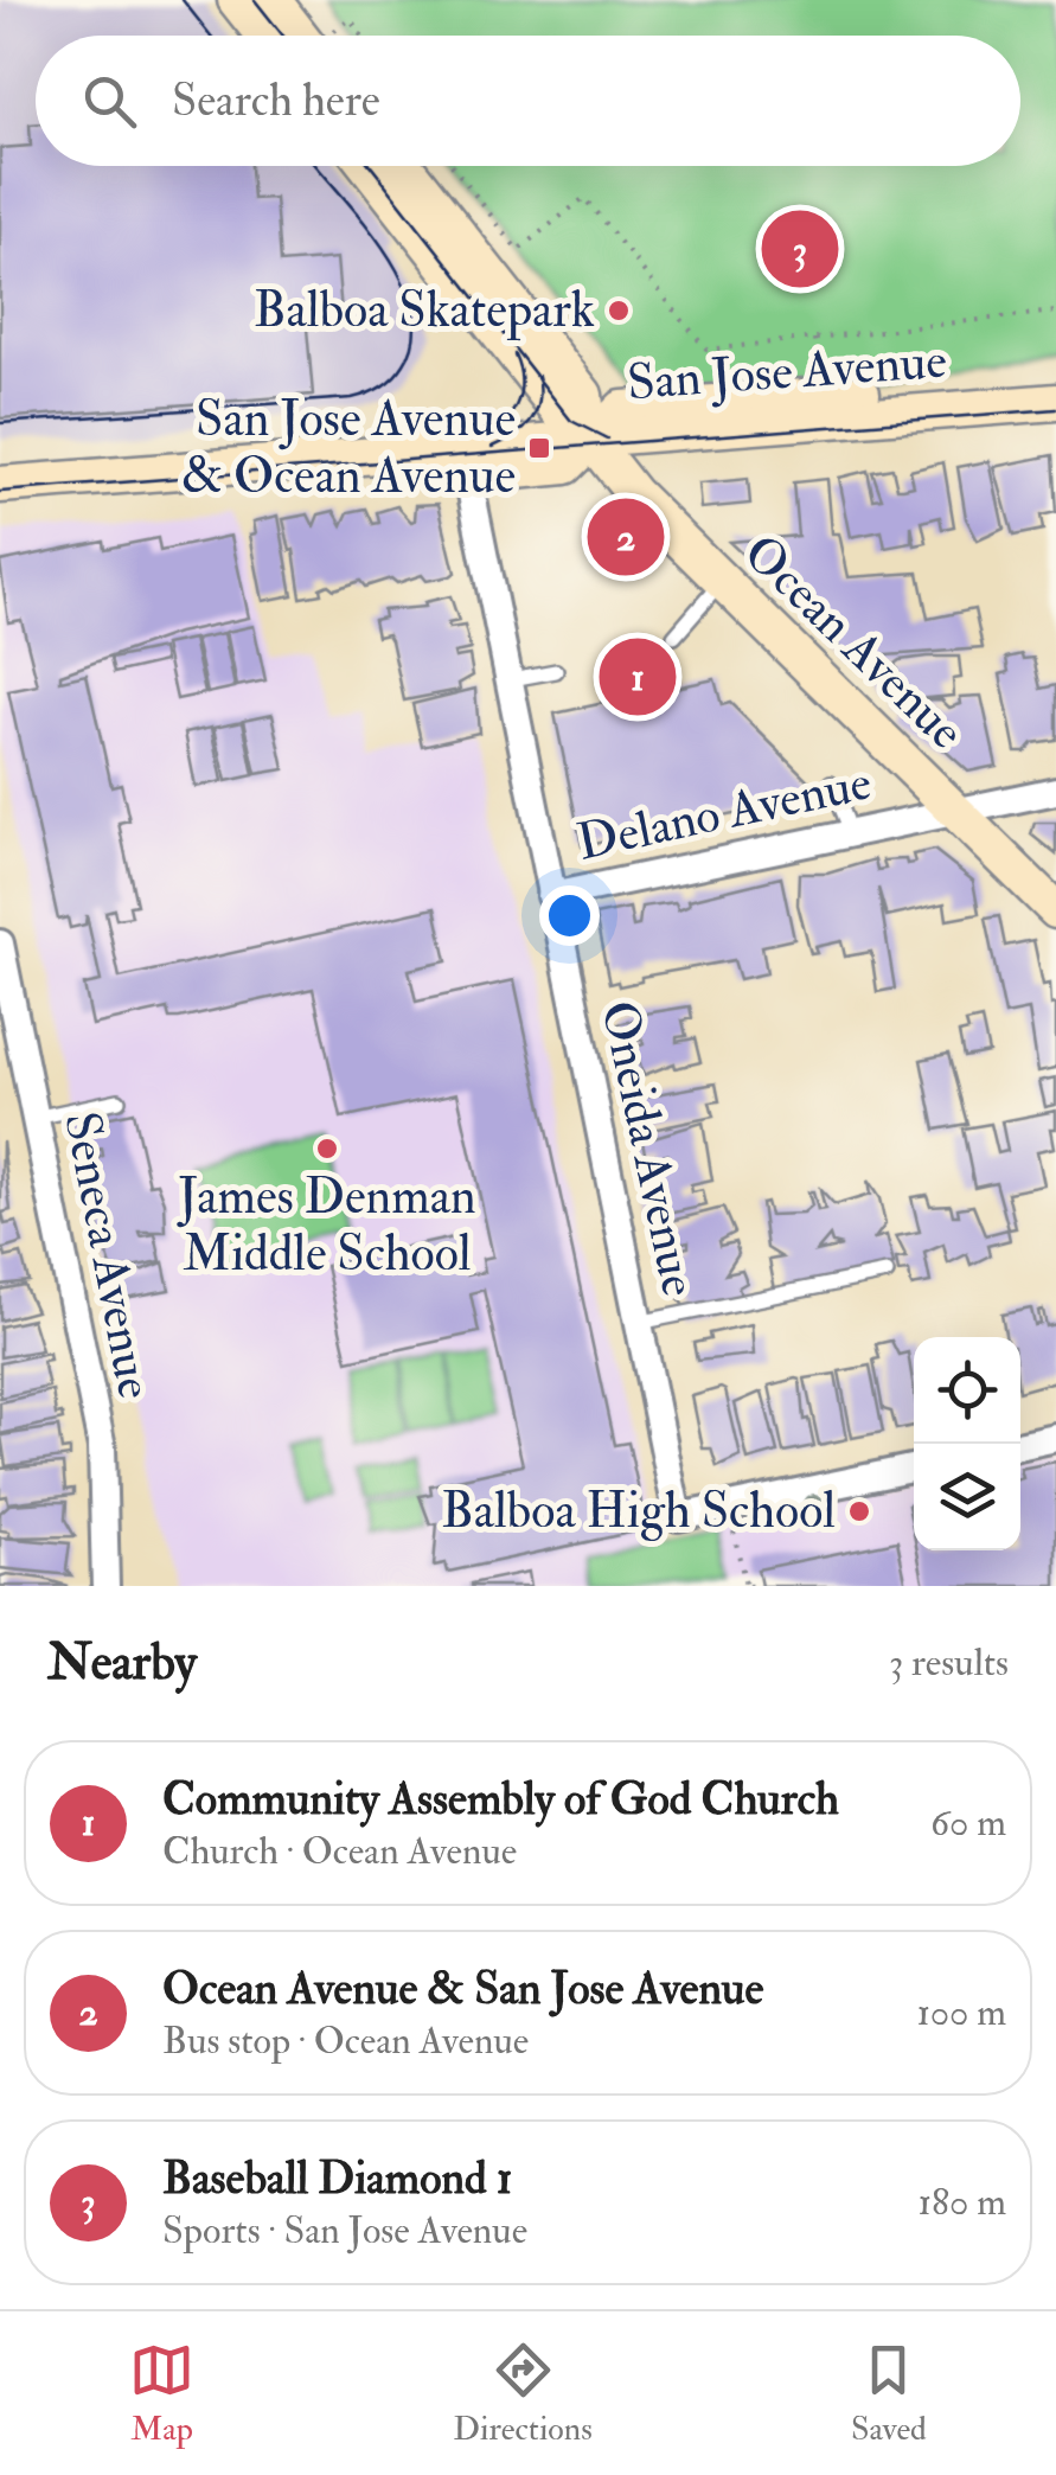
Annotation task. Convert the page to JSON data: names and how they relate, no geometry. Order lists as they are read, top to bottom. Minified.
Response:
{"streets":{"main road":["San Jose Avenue","Ocean Avenue"],"street":["Delano Avenue","Oneida Avenue","Seneca Avenue"]},"crossings":[["San Jose Avenue","Ocean Avenue"],["San Jose Avenue","Oneida Avenue"],["Ocean Avenue","Delano Avenue"],["Delano Avenue","Oneida Avenue"]],"places":{"other":["Balboa Skatepark","James Denman Middle School","Balboa High School"],"transit":["San Jose Avenue & Ocean Avenue"]},"page":{"search":"Search here","pins":["3","2","1"],"heading":["Nearby","3 results"],"list":[{"mark":"1","name":"Community Assembly of God Church","note":"Church · Ocean Avenue","value":"60 m"},{"mark":"2","name":"Ocean Avenue & San Jose Avenue","note":"Bus stop · Ocean Avenue","value":"100 m"},{"mark":"3","name":"Baseball Diamond 1","note":"Sports · San Jose Avenue","value":"180 m"}],"nav":["Map","Directions","Saved"]}}
